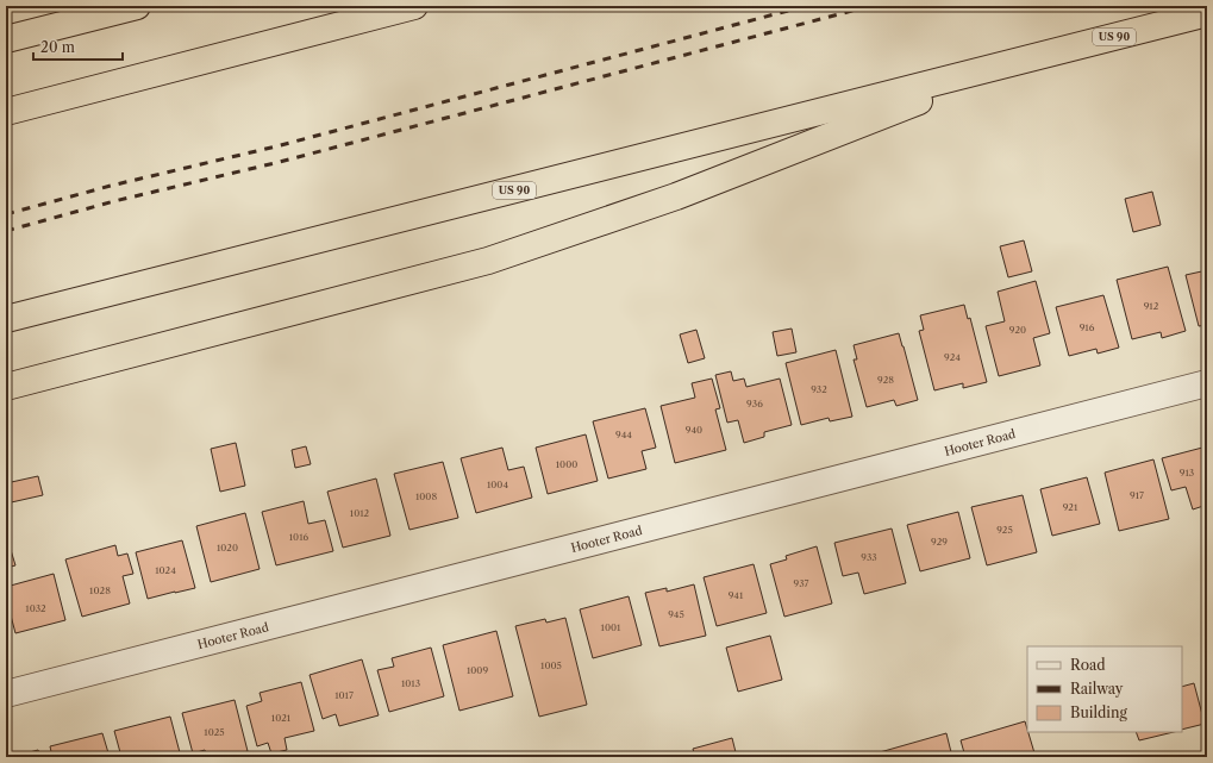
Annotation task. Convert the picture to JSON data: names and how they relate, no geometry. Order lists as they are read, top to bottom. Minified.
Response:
{"streets":{"highway":["US 90"],"street":["Hooter Road"]},"house_numbers":["912","916","920","924","928","932","936","940","944","1000","913","1004","917","1008","921","1012","925","1016","929","1020","933","1024","937","1028","941","1032","945","1001","1005","1009","1013","1017","1021","1025"],"legend":["Road","Railway","Building"],"scale_bar":"20 m"}
